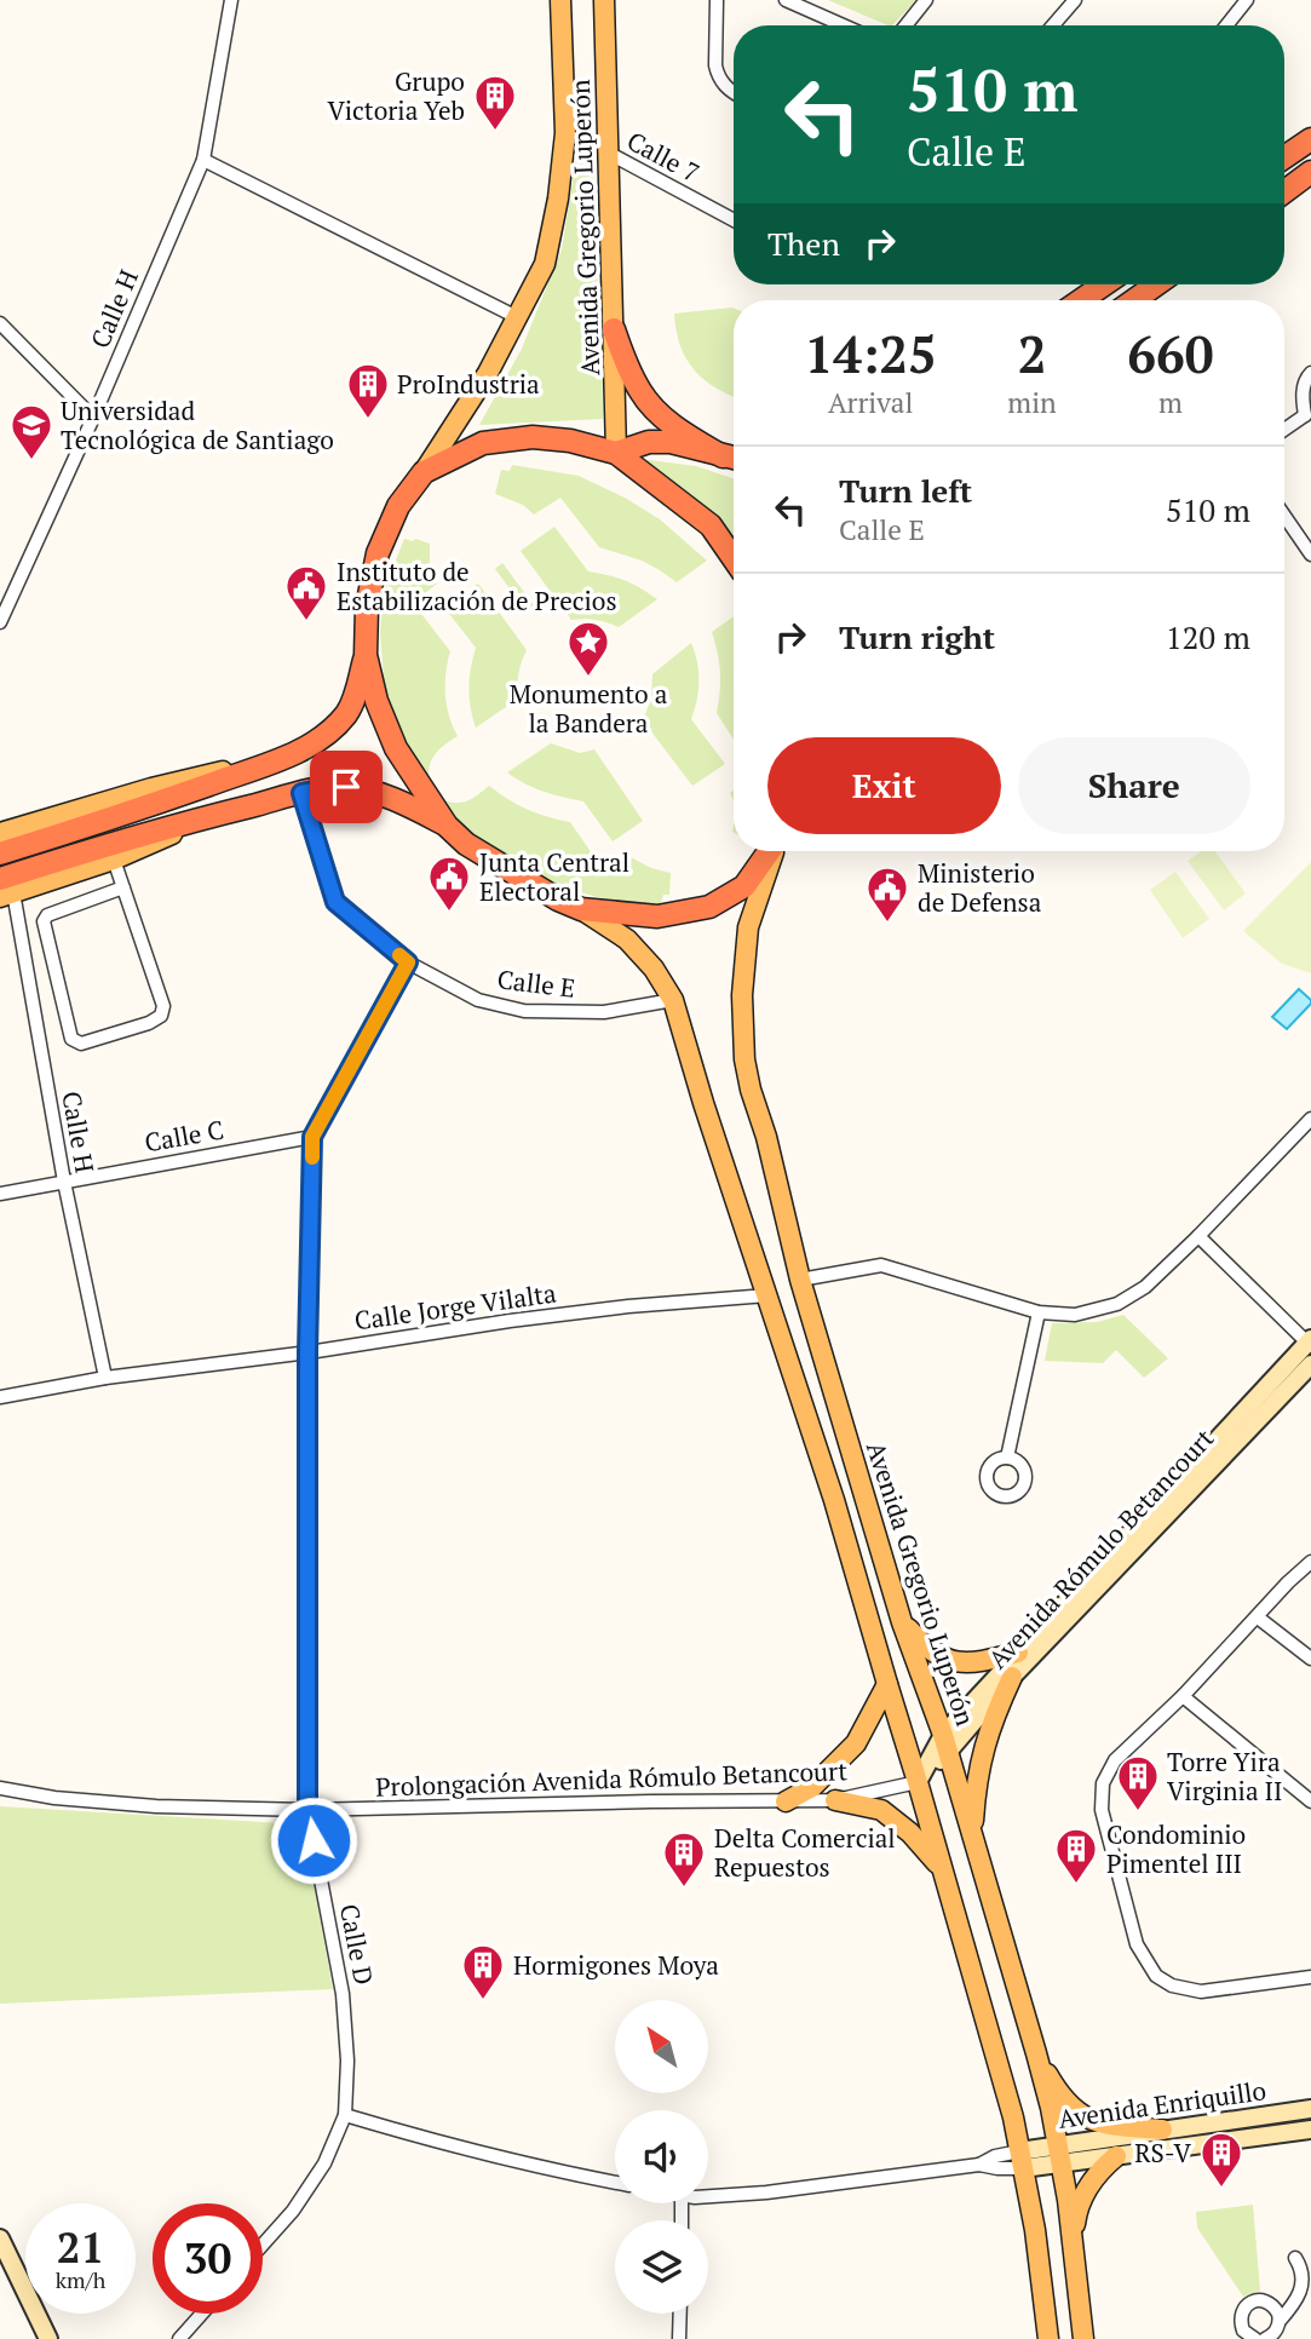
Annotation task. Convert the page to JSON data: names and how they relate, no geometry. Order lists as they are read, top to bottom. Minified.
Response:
{"streets":{"main road":["Avenida Gregorio Luperón","Avenida Rómulo Betancourt","Avenida Enriquillo"],"street":["Calle 7","Calle H","Calle E","Calle C","Calle Jorge Vilalta","Prolongación Avenida Rómulo Betancourt","Calle D"]},"crossings":[["Calle 7","Avenida Gregorio Luperón"],["Avenida Gregorio Luperón","Avenida Rómulo Betancourt"],["Avenida Gregorio Luperón","Avenida Enriquillo"],["Calle H","Calle C"],["Calle H","Calle Jorge Vilalta"],["Calle E","Calle D"],["Calle C","Calle D"],["Calle Jorge Vilalta","Calle D"],["Avenida Rómulo Betancourt","Prolongación Avenida Rómulo Betancourt"],["Prolongación Avenida Rómulo Betancourt","Calle D"]],"places":{"building":["Grupo Victoria Yeb","ProIndustria","Torre Yira Virginia II","Condominio Pimentel III","Delta Comercial Repuestos","Hormigones Moya","RS-V"],"school or university":["Universidad Tecnológica de Santiago"],"public building":["Instituto de Estabilización de Precios","Junta Central Electoral","Ministerio de Defensa"],"place":["Monumento a la Bandera"]},"north":"top left","page":{"turn":["510 m","Calle E"],"then":"Then","eta":["14:25","Arrival","2","min","660","m"],"list":[{"name":"Turn left","note":"Calle E","value":"510 m"},{"name":"Turn right","value":"120 m"}],"buttons":["Exit","Share"],"speed":"21 km/h","limit":"30"}}
